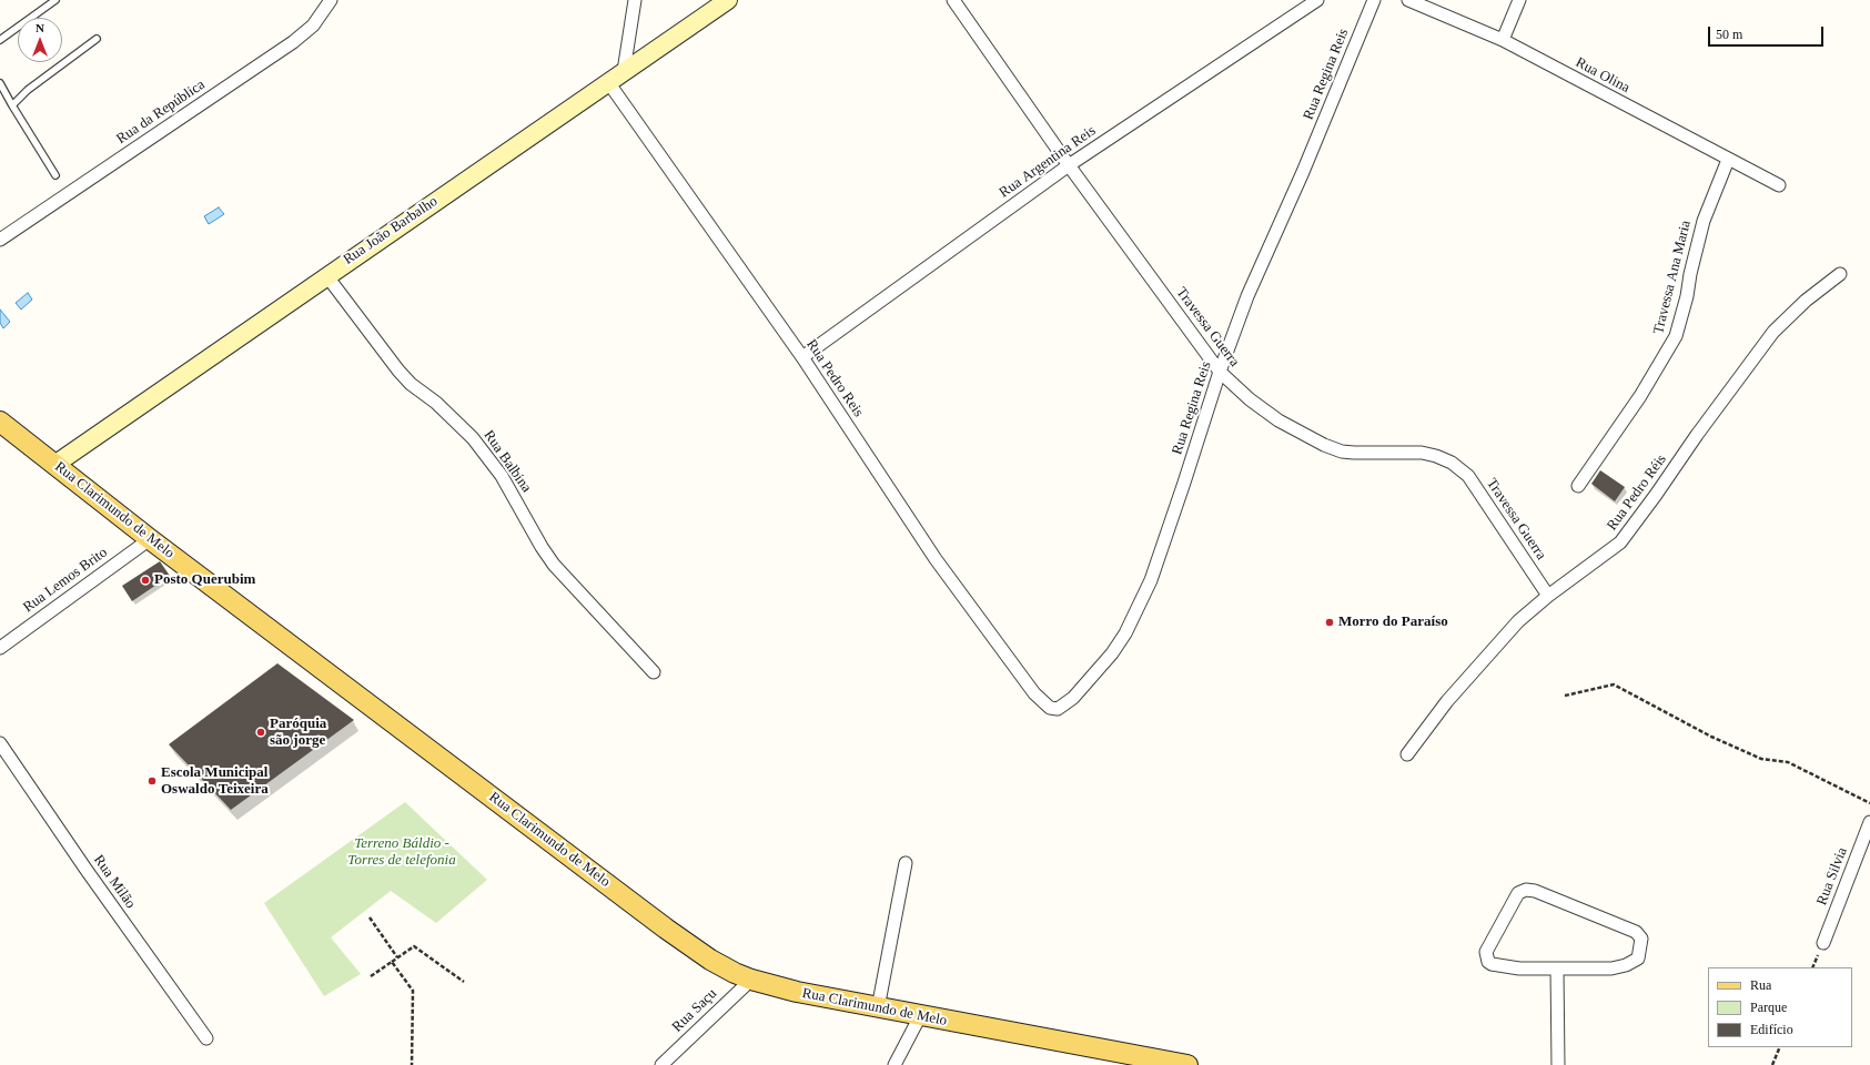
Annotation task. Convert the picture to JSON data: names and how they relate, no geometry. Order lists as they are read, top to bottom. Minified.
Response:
{"streets":{"main road":["Rua Clarimundo de Melo"],"street":["Rua Regina Reis","Rua Olina","Rua da República","Rua Argentina Reis","Rua João Barbalho","Travessa Ana Maria","Travessa Guerra","Rua Pedro Reis","Rua Balbina","Rua Pedro Réis","Rua Lemos Brito","Rua Silvia","Rua Milão","Rua Saçu"]},"crossings":[["Rua Regina Reis","Travessa Guerra"],["Rua Regina Reis","Rua Pedro Reis"],["Rua Olina","Travessa Ana Maria"],["Rua Argentina Reis","Travessa Guerra"],["Rua Argentina Reis","Rua Pedro Reis"],["Rua João Barbalho","Rua Pedro Reis"],["Rua João Barbalho","Rua Balbina"],["Rua João Barbalho","Rua Clarimundo de Melo"],["Travessa Guerra","Rua Pedro Réis"],["Rua Clarimundo de Melo","Rua Lemos Brito"],["Rua Clarimundo de Melo","Rua Saçu"]],"parks":["Terreno Báldio - Torres de telefonia"],"places":["Posto Querubim","Morro do Paraíso","Paróquia são jorge","Escola Municipal Oswaldo Teixeira"],"legend":["Rua","Parque","Edifício"],"scale_bar":"50 m","north":"top"}
